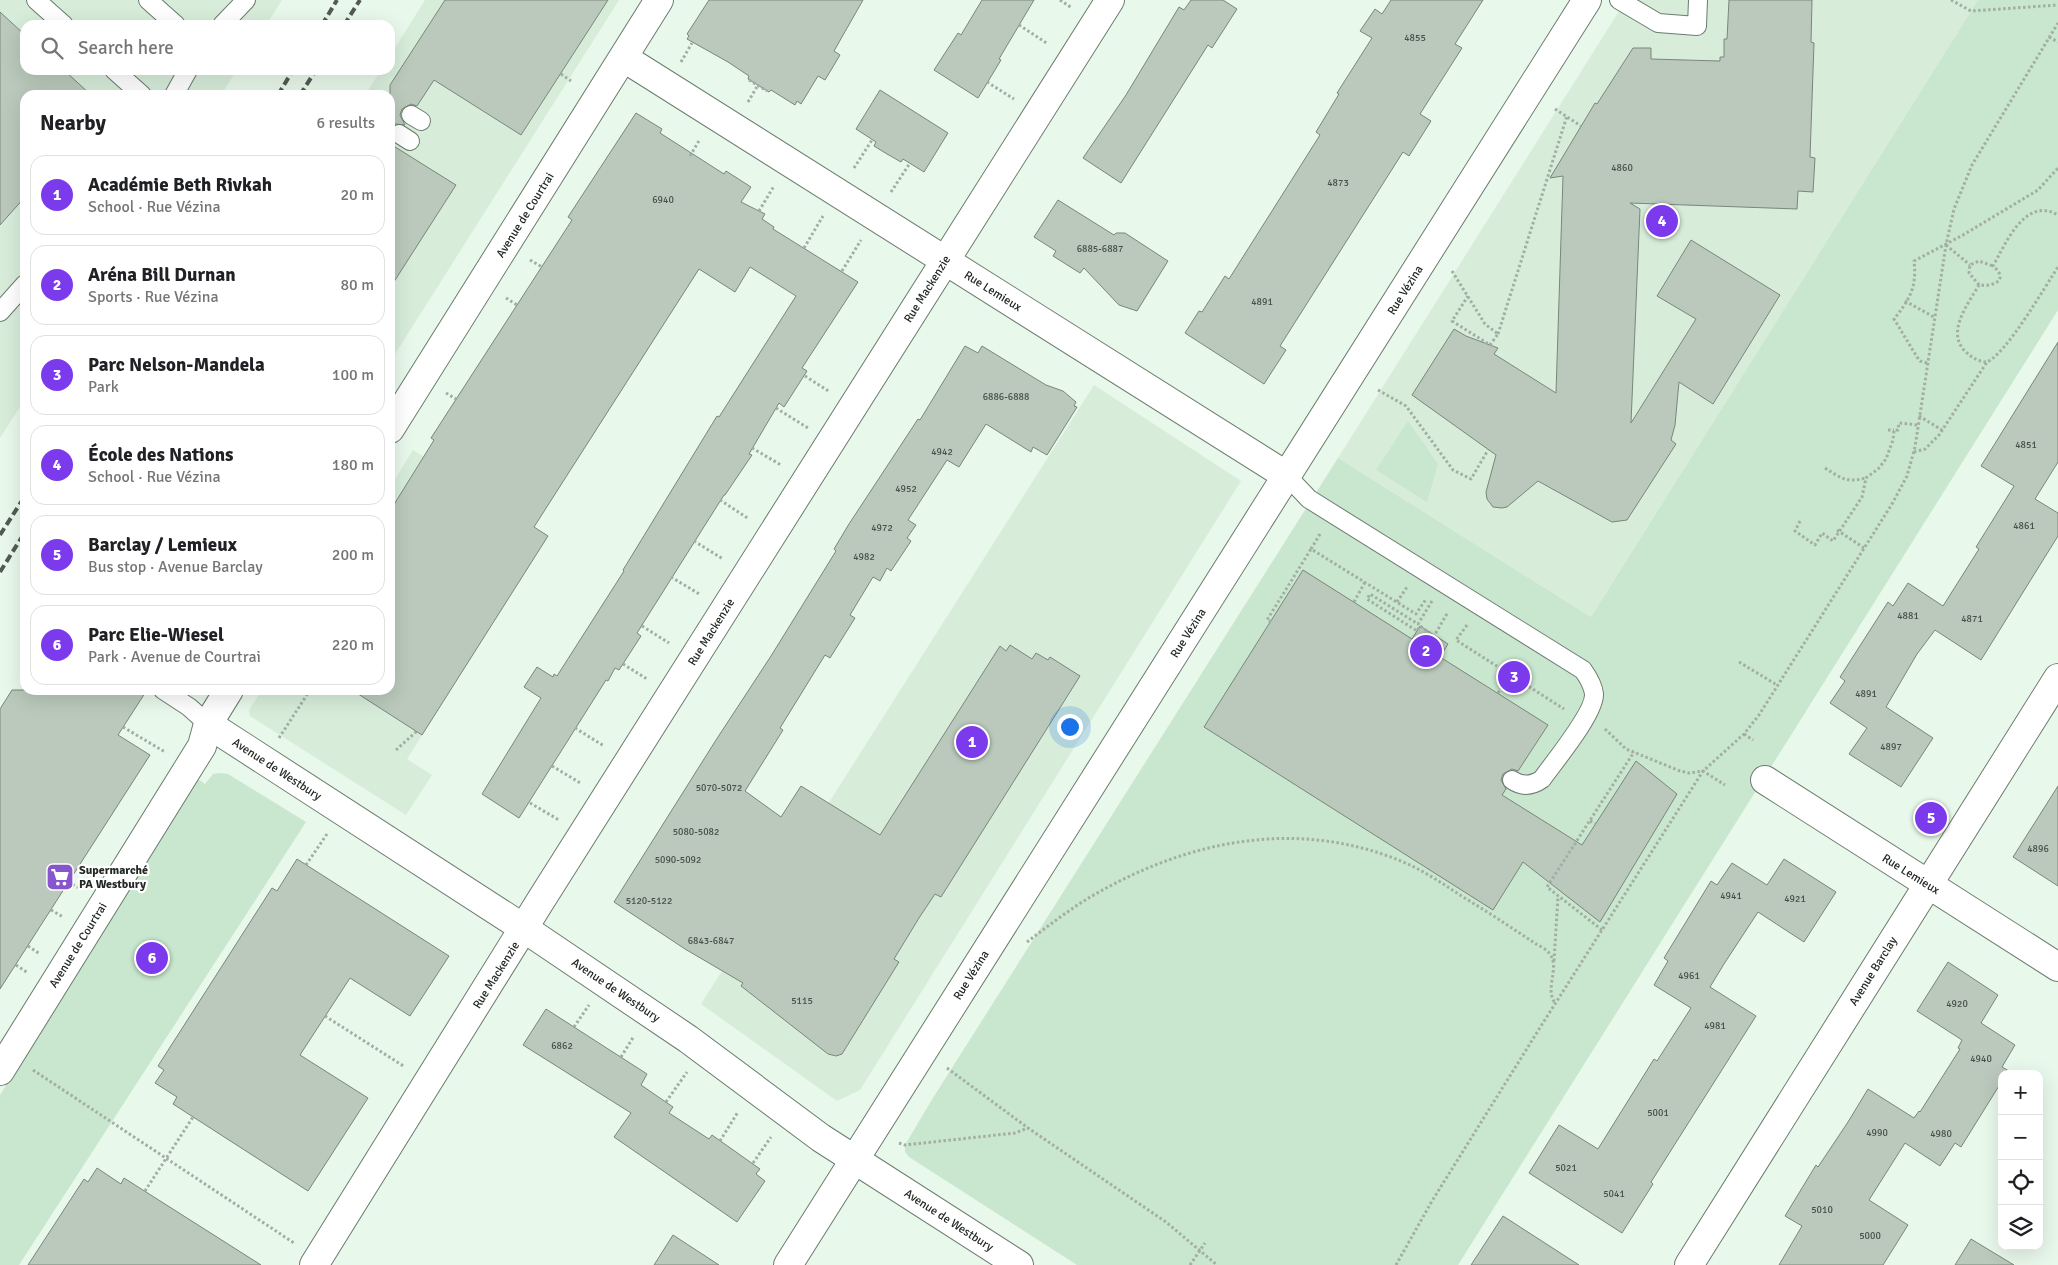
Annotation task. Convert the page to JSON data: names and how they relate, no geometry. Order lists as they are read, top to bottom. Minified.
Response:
{"streets":{"street":["Avenue de Courtrai","Rue Mackenzie","Rue Vézina","Rue Lemieux","Avenue de Westbury","Avenue Barclay"]},"crossings":[["Avenue de Courtrai","Rue Lemieux"],["Avenue de Courtrai","Avenue de Westbury"],["Rue Mackenzie","Rue Lemieux"],["Rue Mackenzie","Avenue de Westbury"],["Rue Vézina","Rue Lemieux"],["Rue Vézina","Avenue de Westbury"],["Rue Lemieux","Avenue Barclay"]],"places":{"supermarket":["Supermarché PA Westbury"]},"house_numbers":["4855","4860","4873","6940","6885-6887","4891","6886-6888","4851","4942","4952","4861","4972","4982","4881","4871","4891","4897","5070-5072","5080-5082","4896","5090-5092","4941","4921","5120-5122","6843-6847","4961","5115","4920","4981","6862","4940","5001","4990","4980","5021","5041","5010","5000"],"page":{"search":"Search here","heading":["Nearby","6 results"],"list":[{"mark":"1","name":"Académie Beth Rivkah","note":"School · Rue Vézina","value":"20 m"},{"mark":"2","name":"Aréna Bill Durnan","note":"Sports · Rue Vézina","value":"80 m"},{"mark":"3","name":"Parc Nelson-Mandela","note":"Park","value":"100 m"},{"mark":"4","name":"École des Nations","note":"School · Rue Vézina","value":"180 m"},{"mark":"5","name":"Barclay / Lemieux","note":"Bus stop · Avenue Barclay","value":"200 m"},{"mark":"6","name":"Parc Elie-Wiesel","note":"Park · Avenue de Courtrai","value":"220 m"}],"pins":["4","2","3","1","5","6"],"map_buttons":["+","−"]}}
